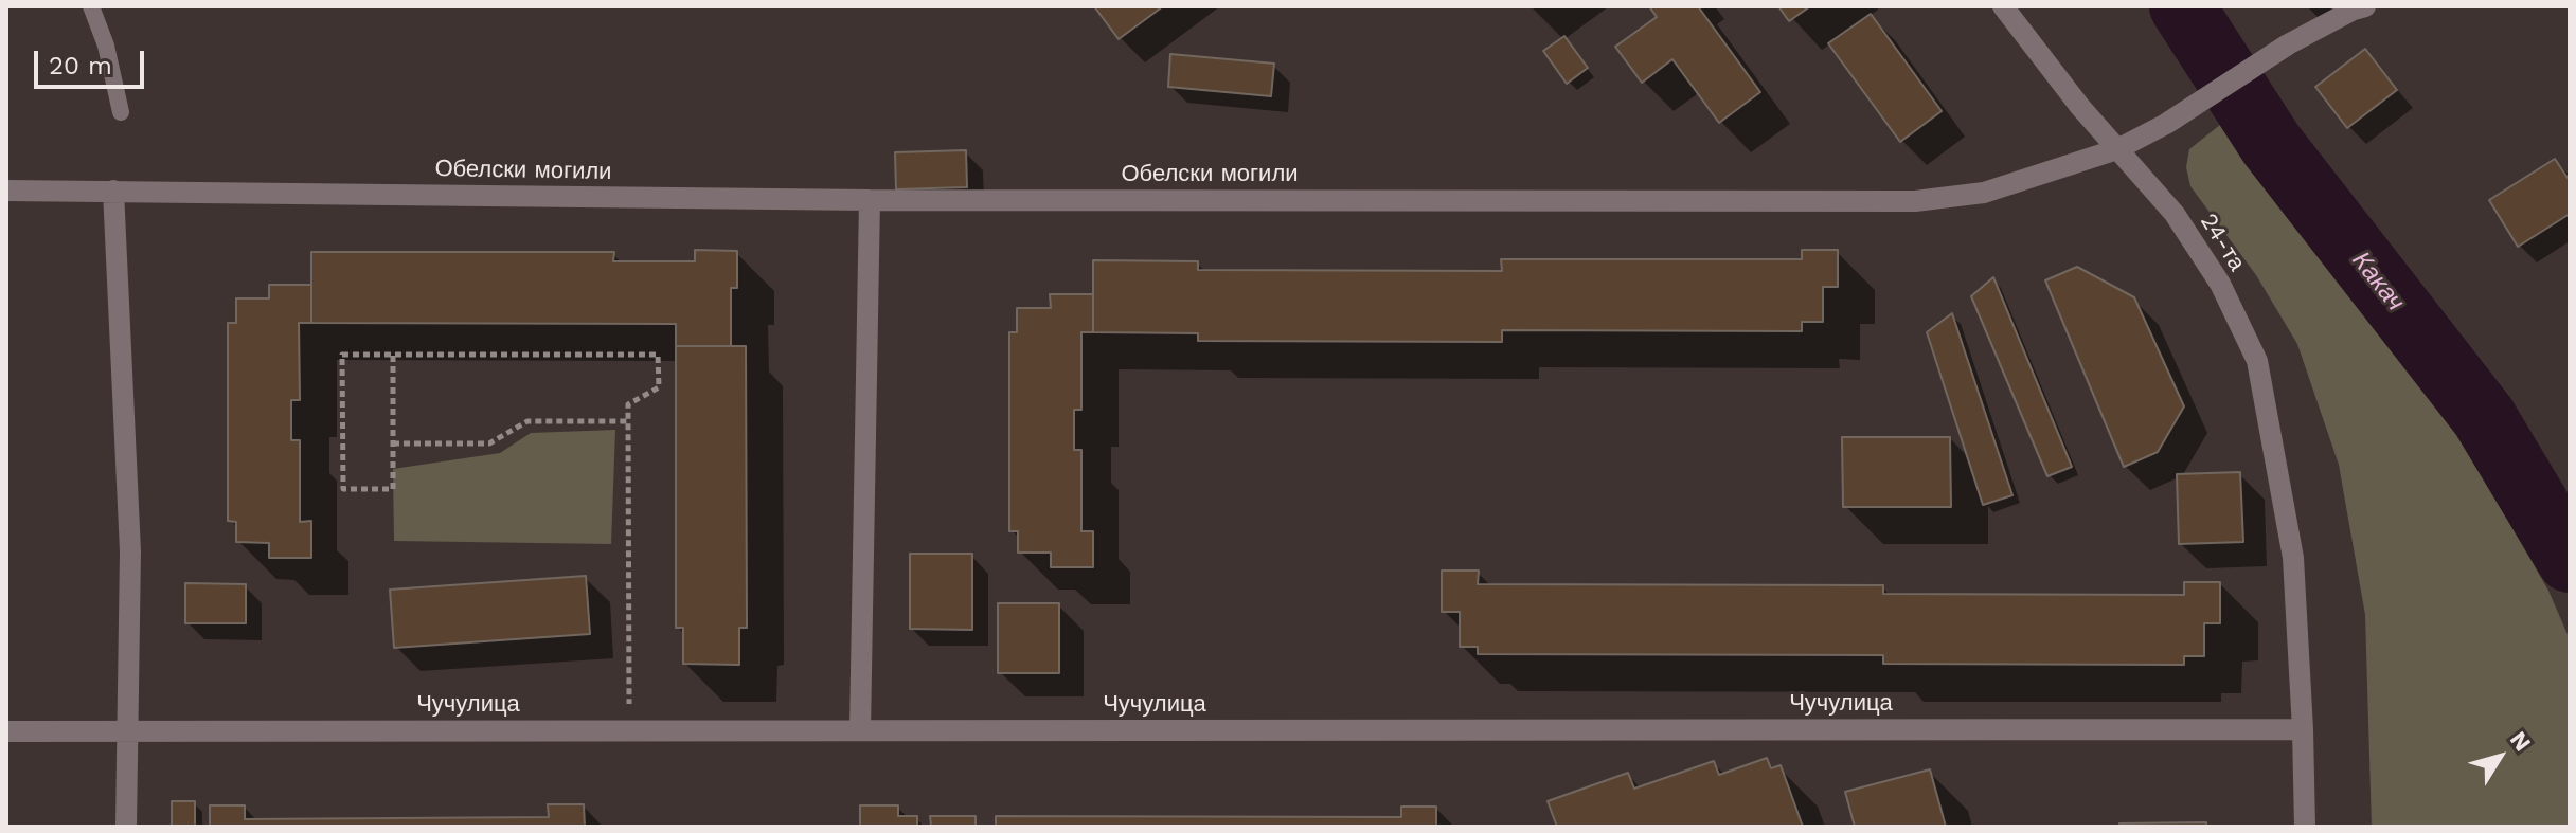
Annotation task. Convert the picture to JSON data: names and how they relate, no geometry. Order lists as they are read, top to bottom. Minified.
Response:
{"streets":{"street":["Обелски могили","24-та","Чучулица"]},"crossings":[["Обелски могили","24-та"],["24-та","Чучулица"]],"water":["Какач"],"scale_bar":"20 m","north":"top right"}
